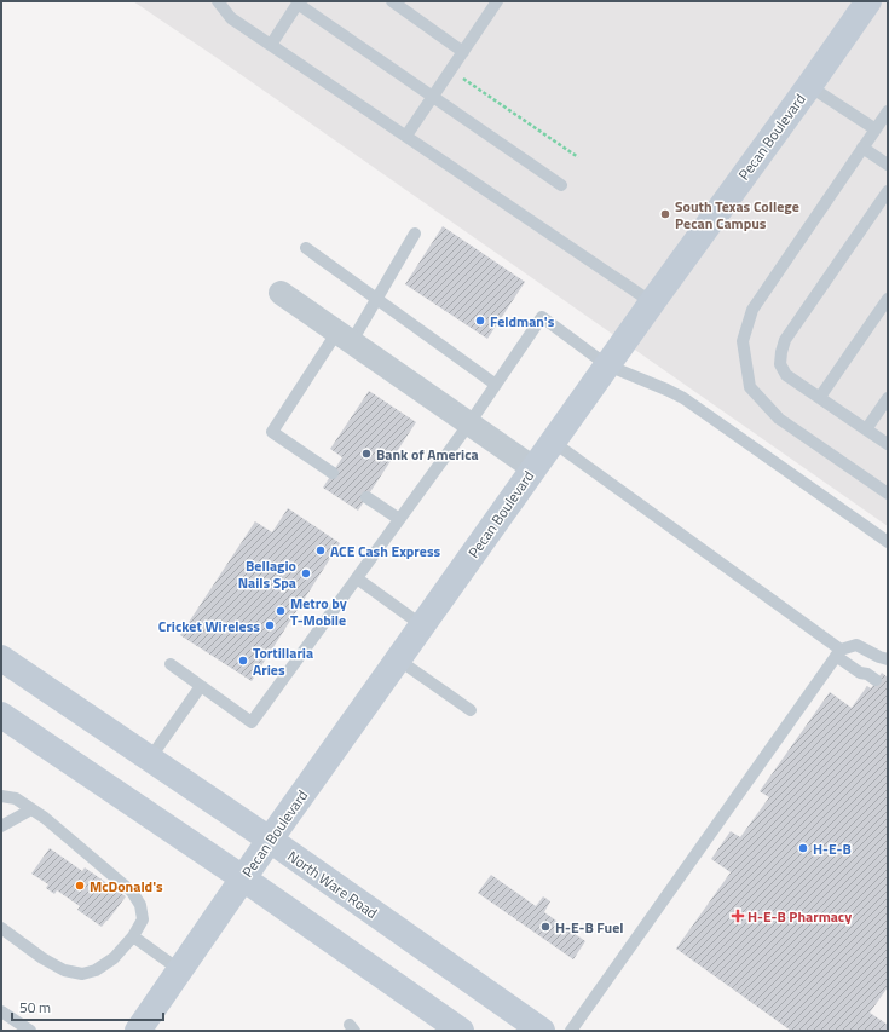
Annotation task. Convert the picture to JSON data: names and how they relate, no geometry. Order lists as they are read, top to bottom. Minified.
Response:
{"streets":{"main road":["Pecan Boulevard","North Ware Road"]},"crossings":[["Pecan Boulevard","North Ware Road"]],"places":{"other":["South Texas College Pecan Campus","Feldman's","Bank of America","ACE Cash Express","Bellagio Nails Spa","Metro by T-Mobile","Cricket Wireless","Tortillaria Aries","H-E-B","McDonald's","H-E-B Fuel"],"health":["H-E-B Pharmacy"]},"scale_bar":"50 m"}
